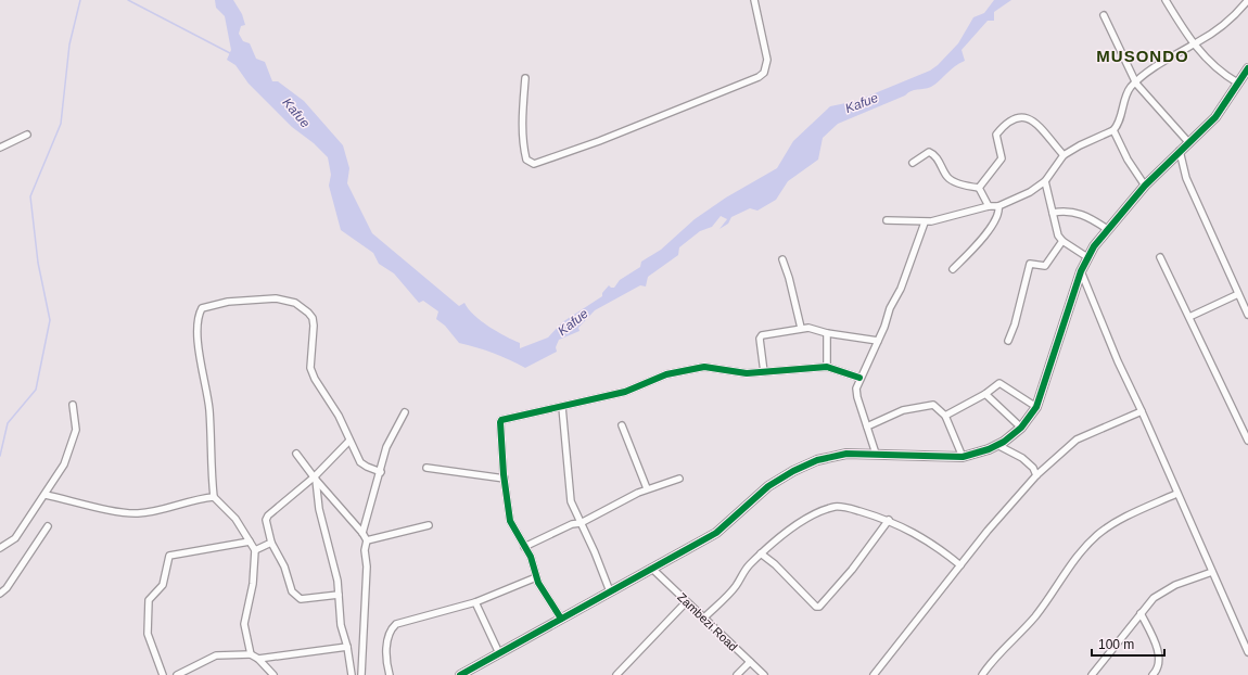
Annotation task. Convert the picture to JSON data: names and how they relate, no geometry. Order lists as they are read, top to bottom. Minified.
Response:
{"streets":{"street":["Zambezi Road"]},"districts":["MUSONDO"],"water":["Kafue"],"scale_bar":"100 m"}
